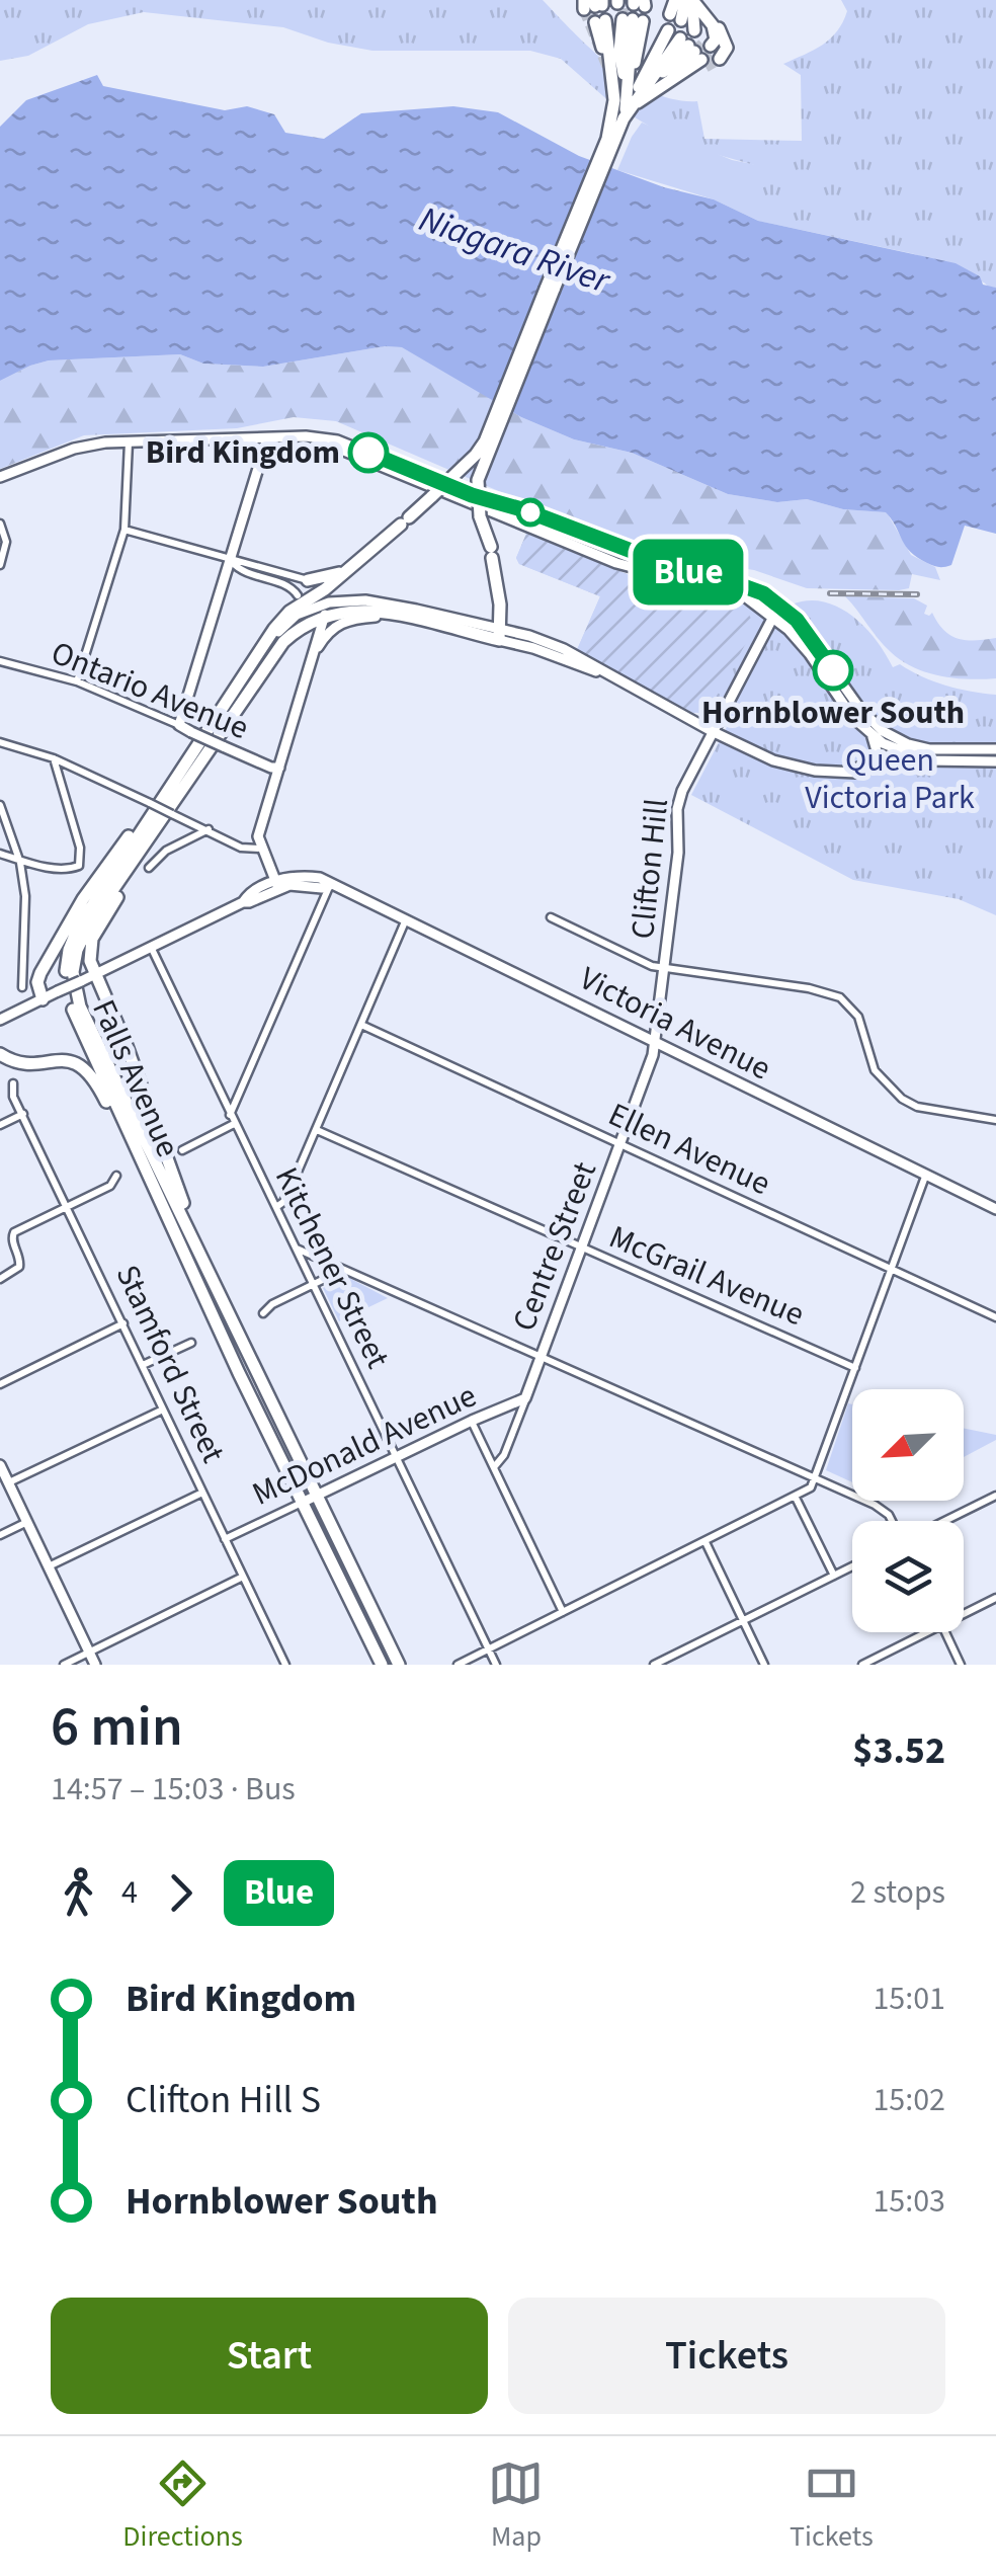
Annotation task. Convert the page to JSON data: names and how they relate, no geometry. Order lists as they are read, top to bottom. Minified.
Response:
{"streets":{"highway":["Falls Avenue"],"main road":["Ontario Avenue","Clifton Hill","Victoria Avenue","Centre Street","McDonald Avenue"],"street":["Ellen Avenue","Kitchener Street","McGrail Avenue","Stamford Street"]},"crossings":[["Clifton Hill","Victoria Avenue"],["Clifton Hill","Falls Avenue"],["Clifton Hill","Centre Street"],["Victoria Avenue","Centre Street"],["Falls Avenue","McDonald Avenue"],["Ellen Avenue","Centre Street"],["Centre Street","McGrail Avenue"],["Centre Street","McDonald Avenue"],["Kitchener Street","McDonald Avenue"],["Stamford Street","McDonald Avenue"]],"water":["Niagara River"],"parks":["Queen Victoria Park"],"places":["Bird Kingdom","Hornblower South"],"lines":["bus line Blue"],"north":"bottom left","page":{"on_map":"Blue","heading":["6 min","14:57 – 15:03 · Bus","$3.52"],"legs":["4","Blue","2 stops"],"list":[{"name":"Bird Kingdom","value":"15:01"},{"name":"Clifton Hill S","value":"15:02"},{"name":"Hornblower South","value":"15:03"}],"buttons":["Start","Tickets"],"tabs":["Directions","Map","Tickets"]}}
